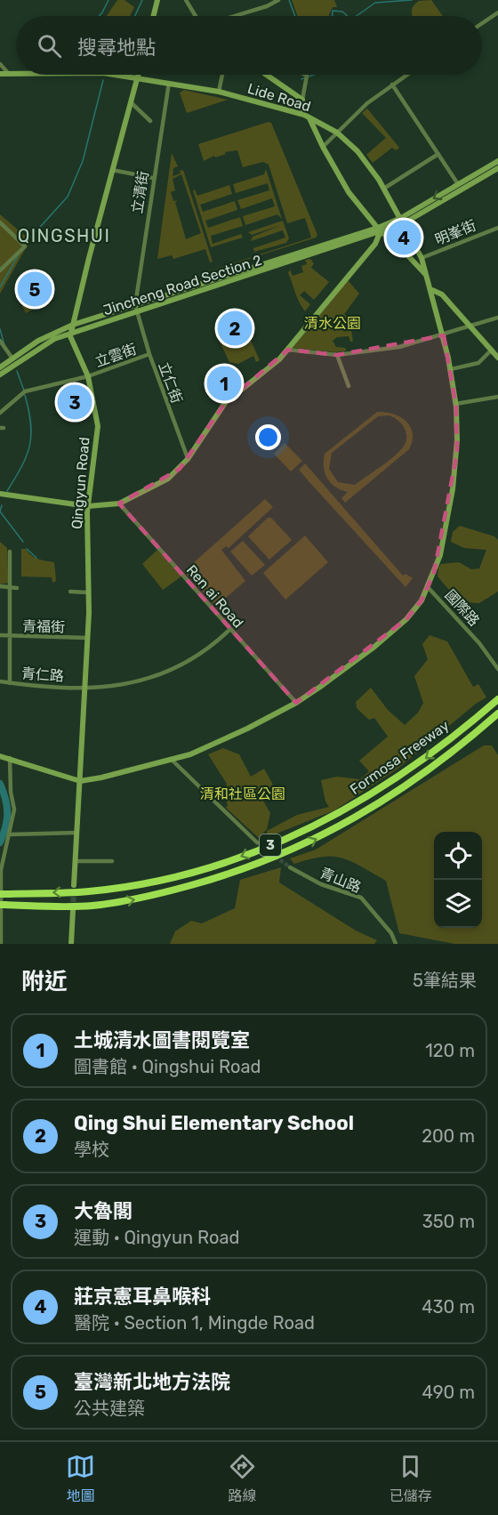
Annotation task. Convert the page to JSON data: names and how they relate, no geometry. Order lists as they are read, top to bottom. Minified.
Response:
{"streets":{"highway":["Formosa Freeway","3"],"street":["Lide Road","立清街","明峯街","Jincheng Road Section 2","立雲街","立仁街","Qingyun Road","Ren ai Road","國際路","青福街","青仁路","青山路"]},"crossings":[["Lide Road","立清街"],["Lide Road","明峯街"],["Lide Road","Qingyun Road"],["Lide Road","Ren ai Road"],["Lide Road","國際路"],["立清街","Jincheng Road Section 2"],["立清街","立仁街"],["Jincheng Road Section 2","立仁街"],["Jincheng Road Section 2","Qingyun Road"],["立雲街","立仁街"],["立雲街","Qingyun Road"],["Qingyun Road","青福街"],["Qingyun Road","青仁路"],["Ren ai Road","青仁路"]],"districts":["QINGSHUI"],"parks":["清水公園","清和社區公園"],"page":{"search":"搜尋地點","pins":["4","5","2","1","3"],"heading":["附近","5筆結果"],"list":[{"mark":"1","name":"土城清水圖書閱覽室","note":"圖書館 · Qingshui Road","value":"120 m"},{"mark":"2","name":"Qing Shui Elementary School","note":"學校","value":"200 m"},{"mark":"3","name":"大魯閣","note":"運動 · Qingyun Road","value":"350 m"},{"mark":"4","name":"莊京憲耳鼻喉科","note":"醫院 · Section 1, Mingde Road","value":"430 m"},{"mark":"5","name":"臺灣新北地方法院","note":"公共建築","value":"490 m"}],"nav":["地圖","路線","已儲存"]}}
